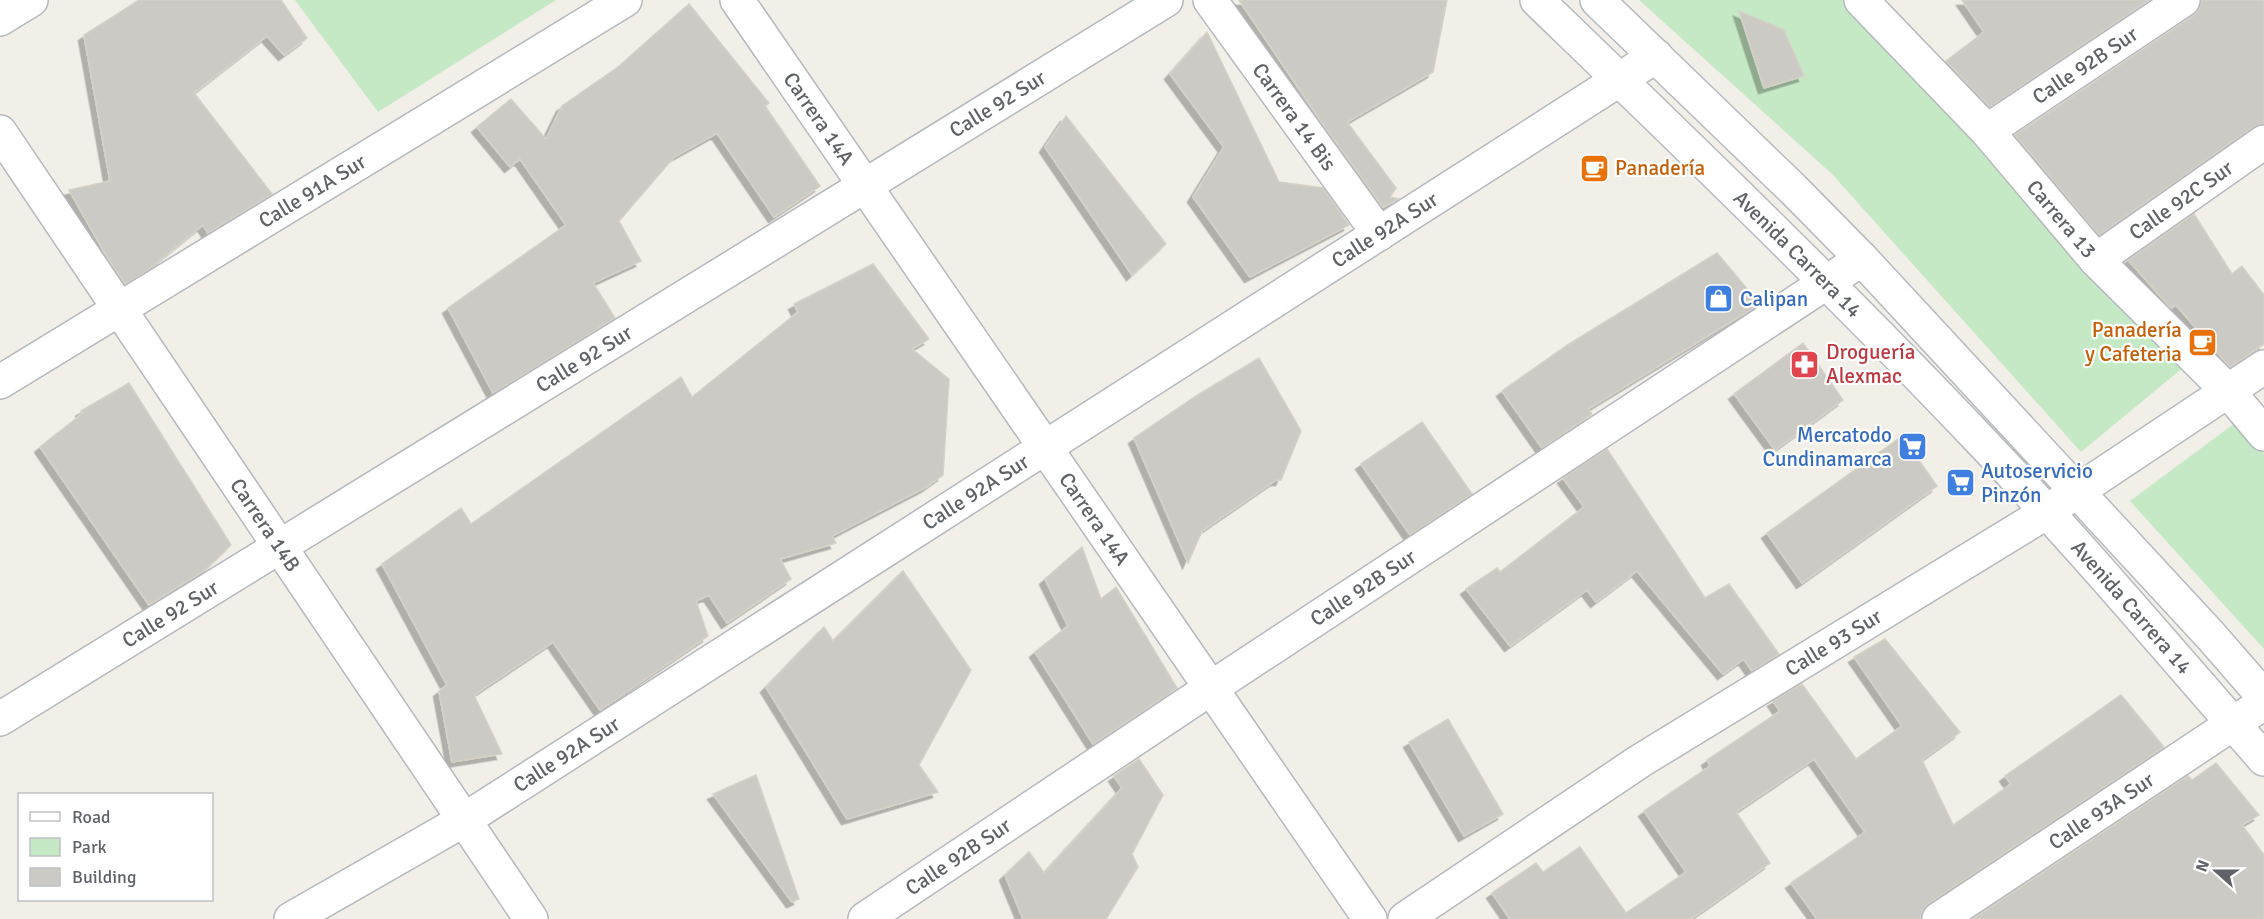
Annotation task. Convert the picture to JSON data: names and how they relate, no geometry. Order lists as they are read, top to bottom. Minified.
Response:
{"streets":{"street":["Calle 92B Sur","Calle 92 Sur","Carrera 14 Bis","Carrera 14A","Calle 91A Sur","Calle 92C Sur","Carrera 13","Calle 92A Sur","Avenida Carrera 14","Carrera 14B","Calle 93 Sur","Calle 93A Sur"]},"crossings":[["Calle 92B Sur","Carrera 14A"],["Calle 92B Sur","Carrera 13"],["Calle 92B Sur","Avenida Carrera 14"],["Calle 92 Sur","Carrera 14A"],["Calle 92 Sur","Carrera 14B"],["Carrera 14 Bis","Calle 92A Sur"],["Carrera 14A","Calle 92A Sur"],["Calle 91A Sur","Carrera 14B"],["Calle 92C Sur","Carrera 13"],["Carrera 13","Calle 93 Sur"],["Calle 92A Sur","Avenida Carrera 14"],["Calle 92A Sur","Carrera 14B"],["Avenida Carrera 14","Calle 93 Sur"],["Avenida Carrera 14","Calle 93A Sur"]],"places":{"cafe":["Panadería","Panadería y Cafeteria"],"shop":["Calipan"],"pharmacy":["Droguería Alexmac"],"supermarket":["Mercatodo Cundinamarca","Autoservicio Pinzón"]},"legend":["Road","Park","Building"],"north":"left"}
